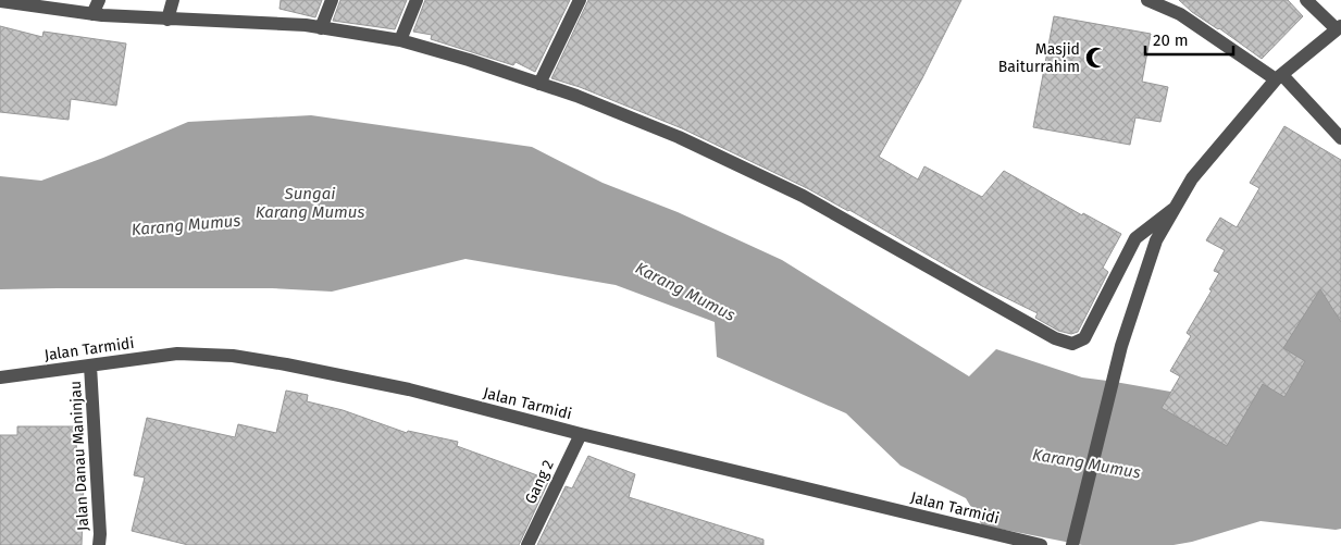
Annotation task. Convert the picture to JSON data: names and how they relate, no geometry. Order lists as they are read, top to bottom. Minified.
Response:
{"streets":{"street":["Jalan Tarmidi","Jalan Danau Maninjau","Gang 2"]},"crossings":[["Jalan Tarmidi","Jalan Danau Maninjau"],["Jalan Tarmidi","Gang 2"]],"water":["Sungai Karang Mumus","Karang Mumus"],"places":{"mosque":["Masjid Baiturrahim"]},"scale_bar":"20 m"}
